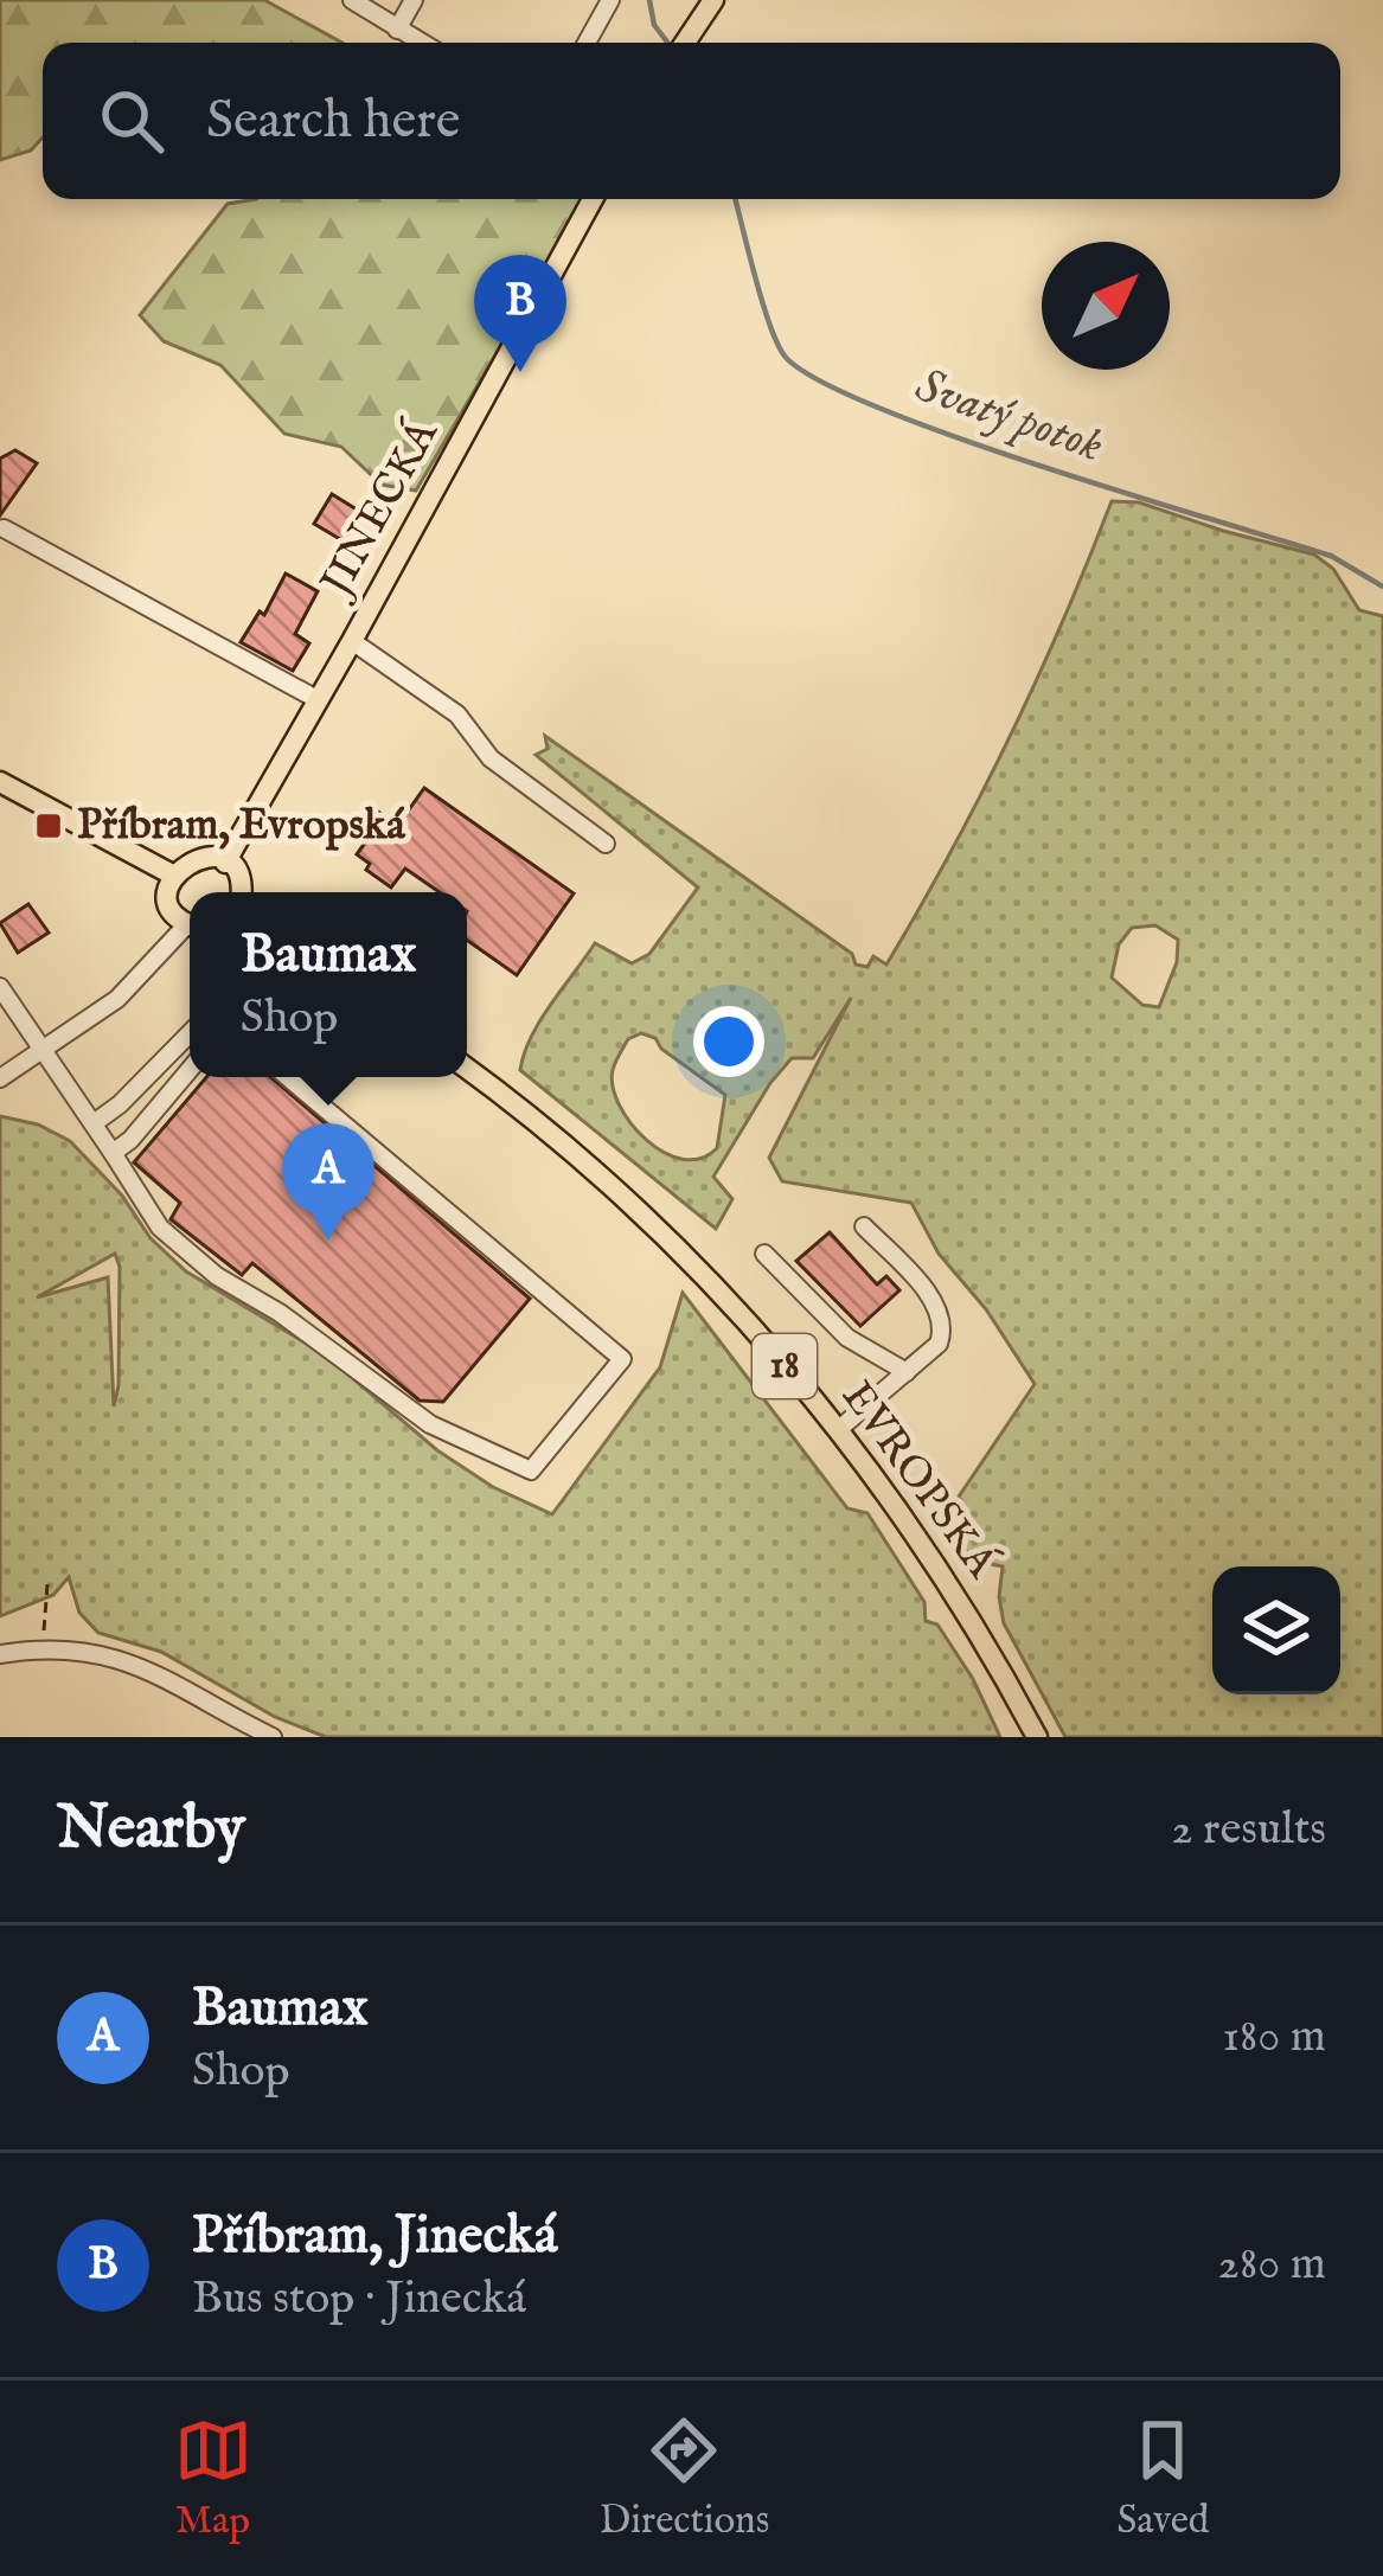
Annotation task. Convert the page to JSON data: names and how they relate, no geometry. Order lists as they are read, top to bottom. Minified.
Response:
{"streets":{"main road":["JINECKÁ","18","EVROPSKÁ"]},"water":["Svatý potok"],"places":{"transit":["Příbram, Evropská"]},"north":"top right","page":{"search":"Search here","pins":["B","A"],"popup":["Baumax","Shop"],"heading":["Nearby","2 results"],"list":[{"mark":"A","name":"Baumax","note":"Shop","value":"180 m"},{"mark":"B","name":"Příbram, Jinecká","note":"Bus stop · Jinecká","value":"280 m"}],"nav":["Map","Directions","Saved"]}}
